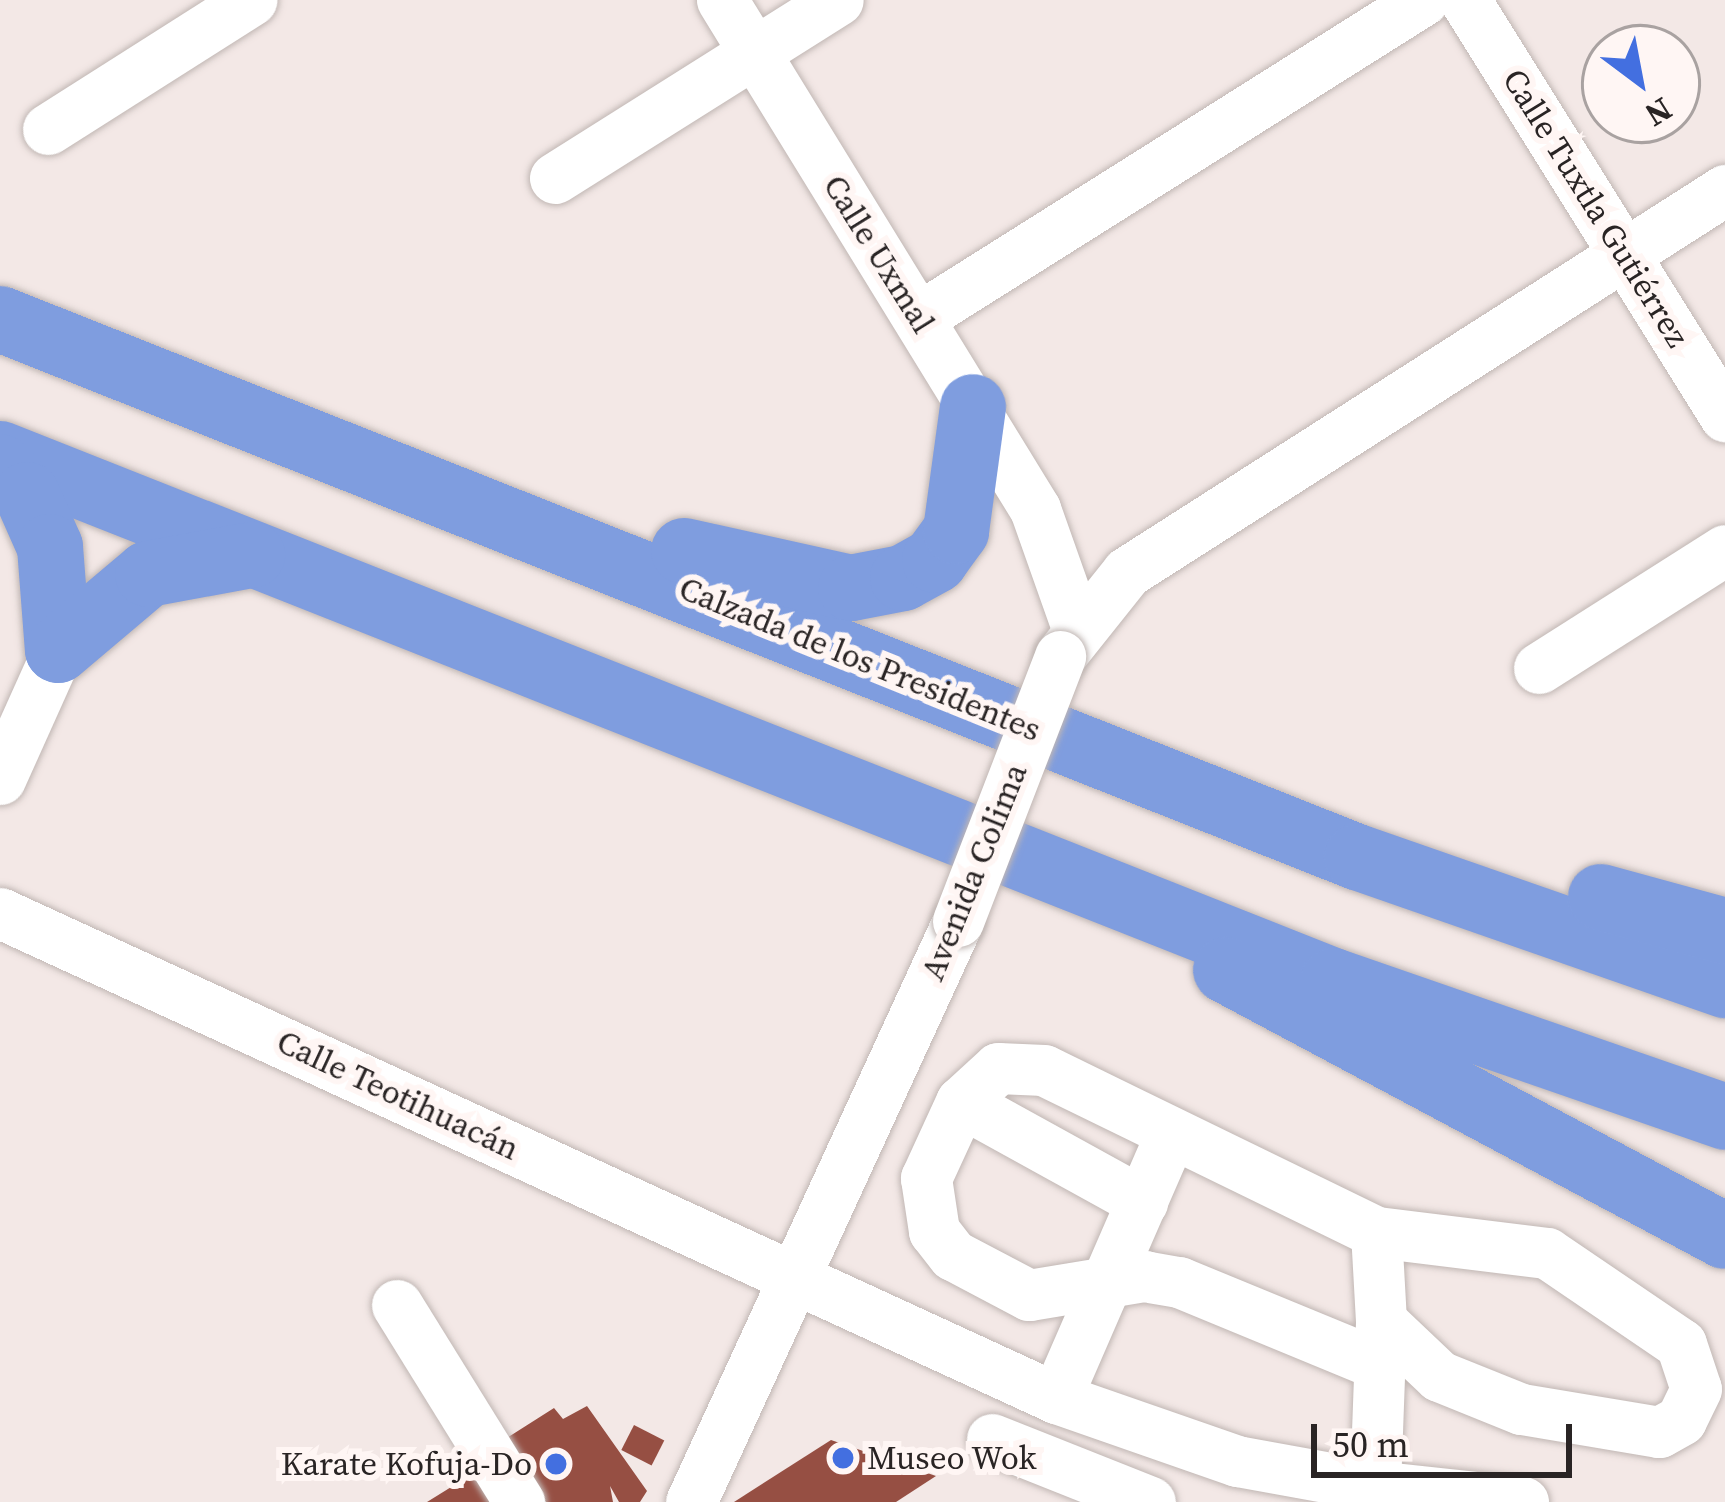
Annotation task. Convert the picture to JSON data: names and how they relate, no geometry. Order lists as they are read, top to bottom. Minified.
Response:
{"streets":{"highway":["Calzada de los Presidentes"],"street":["Calle Tuxtla Gutiérrez","Calle Uxmal","Avenida Colima","Calle Teotihuacán"]},"crossings":[["Calle Tuxtla Gutiérrez","Avenida Colima"],["Calle Uxmal","Avenida Colima"],["Avenida Colima","Calle Teotihuacán"]],"places":["Museo Wok","Karate Kofuja-Do"],"scale_bar":"50 m","north":"bottom right"}
